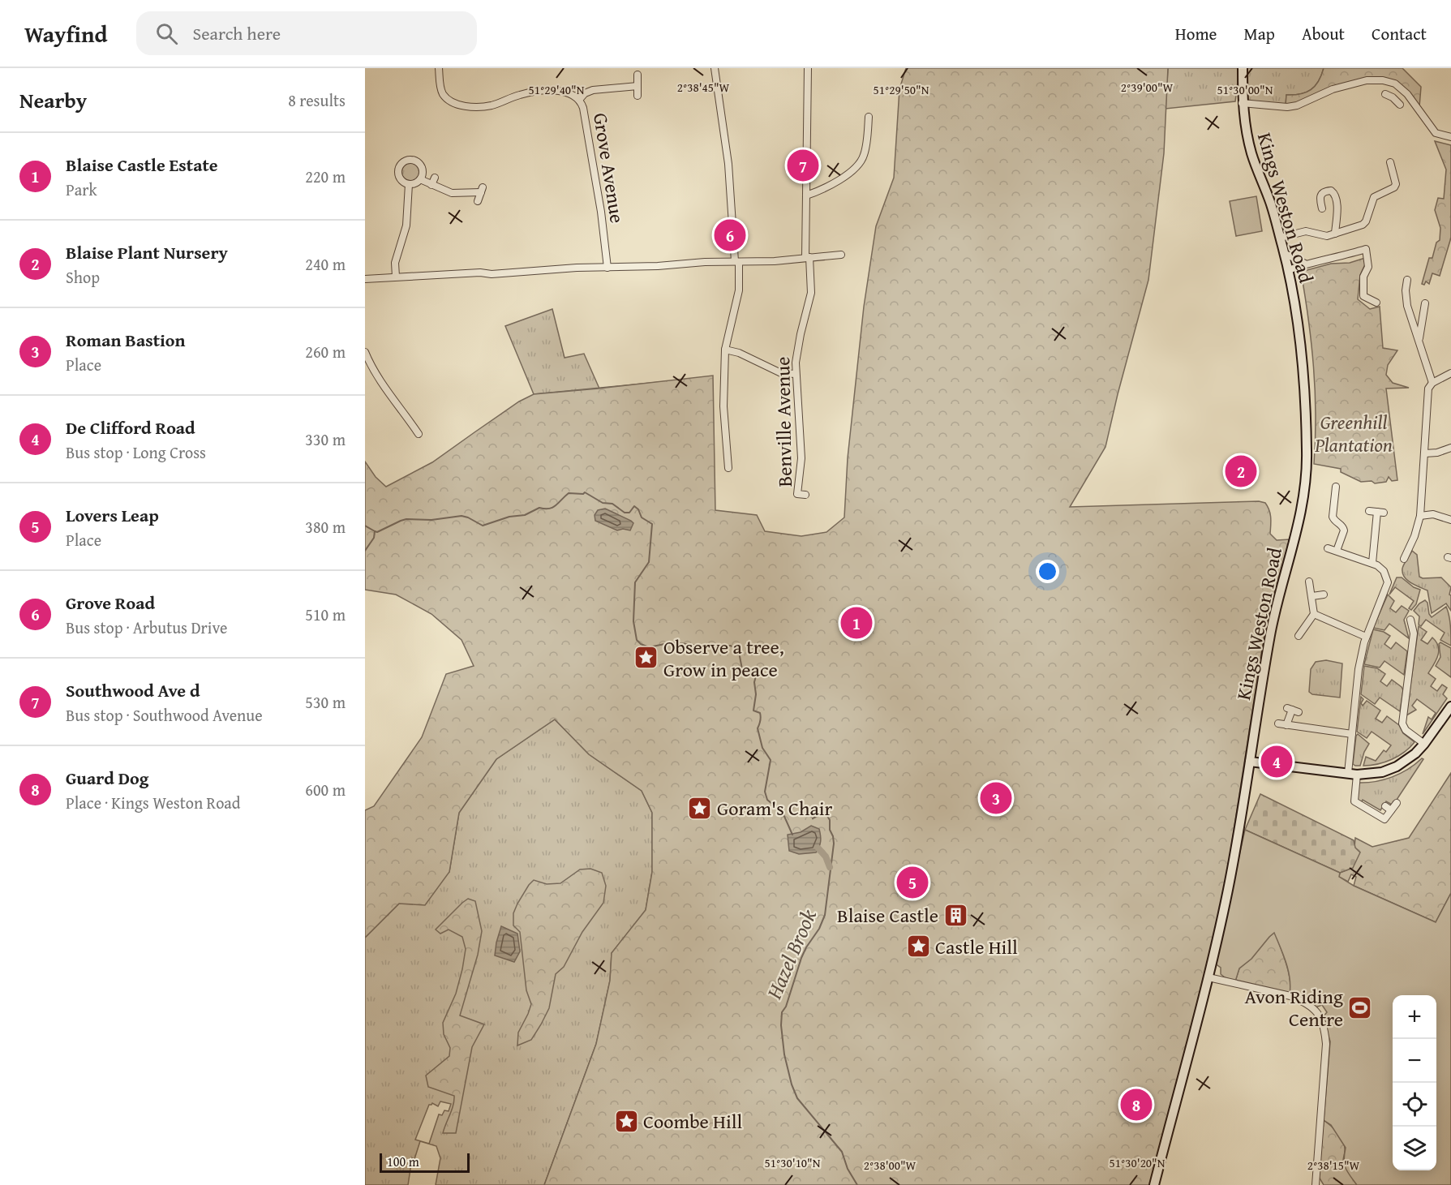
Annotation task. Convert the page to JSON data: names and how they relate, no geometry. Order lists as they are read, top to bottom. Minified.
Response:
{"streets":{"main road":["Kings Weston Road"],"street":["Grove Avenue","Benville Avenue"]},"water":["Hazel Brook"],"parks":["Greenhill Plantation"],"places":{"place":["Observe a tree, Grow in peace","Goram's Chair","Castle Hill","Coombe Hill"],"building":["Blaise Castle"],"sports":["Avon Riding Centre"]},"scale_bar":"100 m","page":{"header":"Wayfind","search":"Search here","nav":["Home","Map","About","Contact"],"heading":["Nearby","8 results"],"list":[{"mark":"1","name":"Blaise Castle Estate","note":"Park","value":"220 m"},{"mark":"2","name":"Blaise Plant Nursery","note":"Shop","value":"240 m"},{"mark":"3","name":"Roman Bastion","note":"Place","value":"260 m"},{"mark":"4","name":"De Clifford Road","note":"Bus stop · Long Cross","value":"330 m"},{"mark":"5","name":"Lovers Leap","note":"Place","value":"380 m"},{"mark":"6","name":"Grove Road","note":"Bus stop · Arbutus Drive","value":"510 m"},{"mark":"7","name":"Southwood Ave d","note":"Bus stop · Southwood Avenue","value":"530 m"},{"mark":"8","name":"Guard Dog","note":"Place · Kings Weston Road","value":"600 m"}],"pins":["7","6","2","1","4","3","5","8"],"map_buttons":["+","−"],"scale":"100 m"},"coordinates":["2°38'45\"W","2°39'00\"W","51°30'00\"N","51°29'40\"N","51°29'50\"N","51°30'10\"N","51°30'20\"N","2°38'00\"W","2°38'15\"W"]}
